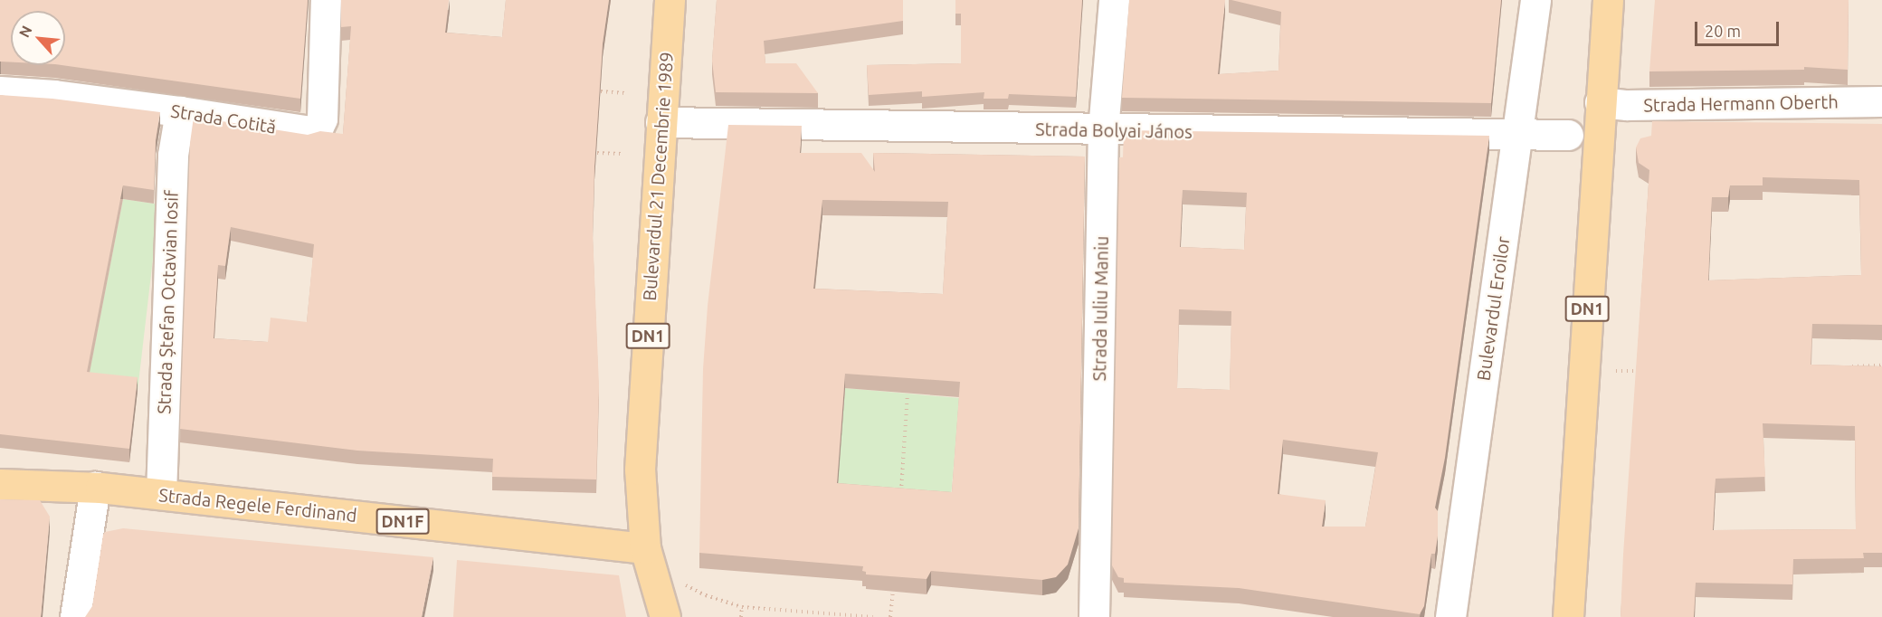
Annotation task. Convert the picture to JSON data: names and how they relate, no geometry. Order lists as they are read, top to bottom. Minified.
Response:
{"streets":{"main road":["Bulevardul 21 Decembrie 1989","DN1","Strada Regele Ferdinand","DN1F"],"street":["Strada Hermann Oberth","Strada Cotită","Strada Bolyai János","Strada Ștefan Octavian Iosif","Strada Iuliu Maniu","Bulevardul Eroilor"]},"crossings":[["Strada Hermann Oberth","DN1"],["Strada Cotită","Strada Ștefan Octavian Iosif"],["Strada Bolyai János","Bulevardul 21 Decembrie 1989"],["Strada Bolyai János","Strada Iuliu Maniu"],["Strada Bolyai János","Bulevardul Eroilor"],["Bulevardul 21 Decembrie 1989","DN1"],["Bulevardul 21 Decembrie 1989","Strada Regele Ferdinand"],["Strada Ștefan Octavian Iosif","Strada Regele Ferdinand"],["DN1","Strada Regele Ferdinand"]],"scale_bar":"20 m","north":"top left"}
